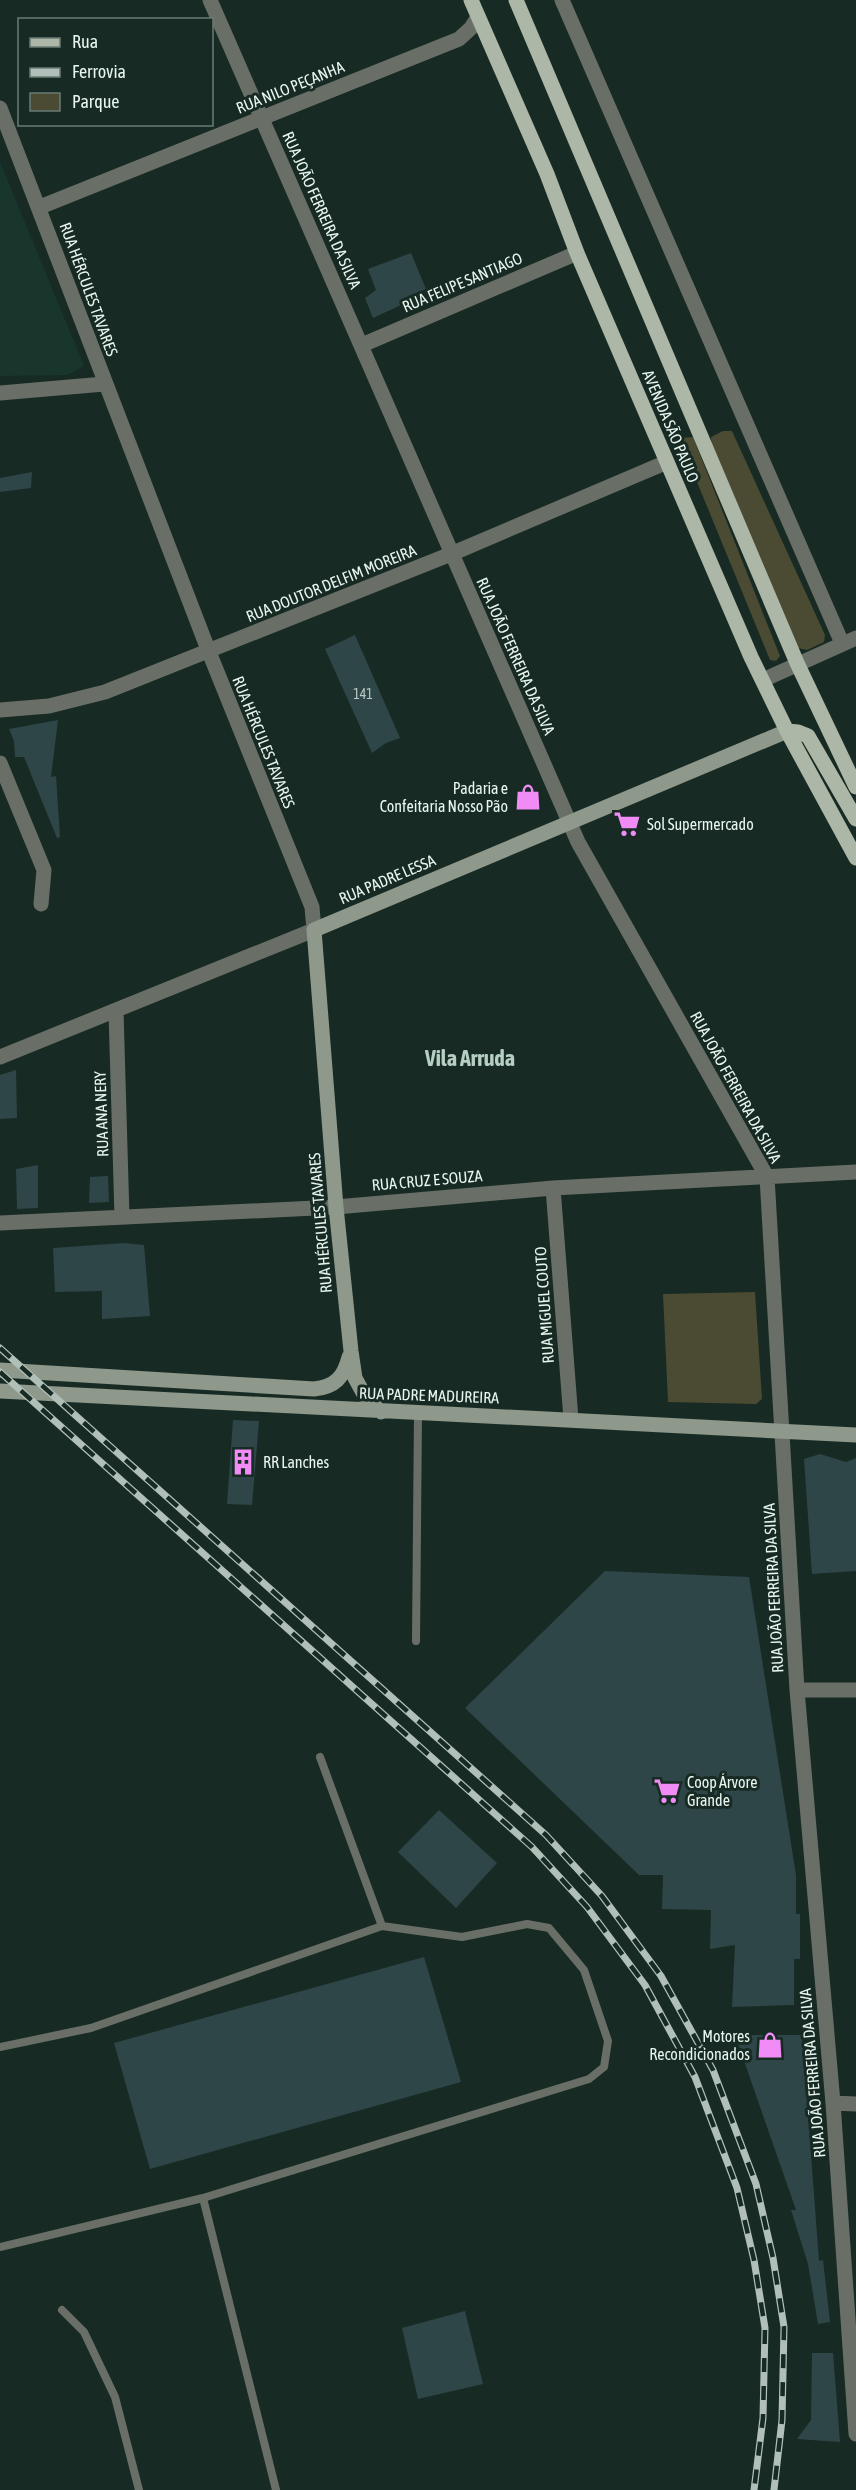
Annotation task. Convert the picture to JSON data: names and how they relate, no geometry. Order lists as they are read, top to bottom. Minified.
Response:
{"streets":{"main road":["RUA HÉRCULES TAVARES","AVENIDA SÃO PAULO","RUA PADRE LESSA","RUA PADRE MADUREIRA"],"street":["RUA NILO PEÇANHA","RUA JOÃO FERREIRA DA SILVA","RUA FELIPE SANTIAGO","RUA DOUTOR DELFIM MOREIRA","RUA ANA NERY","RUA CRUZ E SOUZA","RUA MIGUEL COUTO"]},"crossings":[["RUA NILO PEÇANHA","RUA JOÃO FERREIRA DA SILVA"],["RUA NILO PEÇANHA","RUA HÉRCULES TAVARES"],["RUA NILO PEÇANHA","AVENIDA SÃO PAULO"],["RUA JOÃO FERREIRA DA SILVA","RUA FELIPE SANTIAGO"],["RUA JOÃO FERREIRA DA SILVA","RUA DOUTOR DELFIM MOREIRA"],["RUA JOÃO FERREIRA DA SILVA","RUA PADRE LESSA"],["RUA JOÃO FERREIRA DA SILVA","RUA CRUZ E SOUZA"],["RUA JOÃO FERREIRA DA SILVA","RUA PADRE MADUREIRA"],["RUA FELIPE SANTIAGO","AVENIDA SÃO PAULO"],["RUA HÉRCULES TAVARES","RUA DOUTOR DELFIM MOREIRA"],["RUA HÉRCULES TAVARES","RUA PADRE LESSA"],["RUA HÉRCULES TAVARES","RUA CRUZ E SOUZA"],["RUA HÉRCULES TAVARES","RUA PADRE MADUREIRA"],["AVENIDA SÃO PAULO","RUA DOUTOR DELFIM MOREIRA"],["AVENIDA SÃO PAULO","RUA PADRE LESSA"],["RUA PADRE LESSA","RUA ANA NERY"],["RUA ANA NERY","RUA CRUZ E SOUZA"],["RUA CRUZ E SOUZA","RUA MIGUEL COUTO"],["RUA MIGUEL COUTO","RUA PADRE MADUREIRA"]],"districts":["Vila Arruda"],"places":{"shop":["Padaria e Confeitaria Nosso Pão","Motores Recondicionados"],"supermarket":["Sol Supermercado","Coop Árvore Grande"],"building":["RR Lanches"]},"house_numbers":["141"],"legend":["Rua","Ferrovia","Parque"]}
